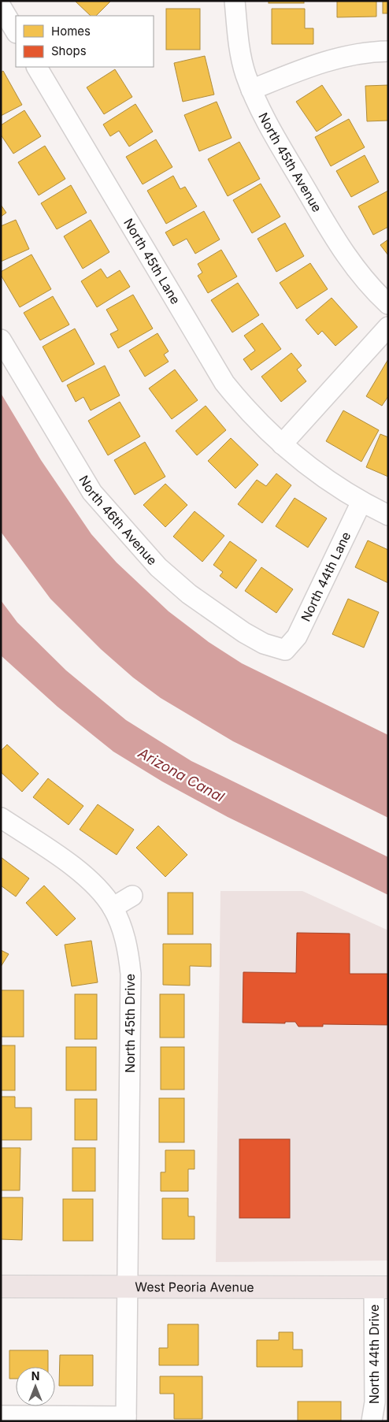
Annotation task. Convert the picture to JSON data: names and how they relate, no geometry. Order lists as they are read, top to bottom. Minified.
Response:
{"streets":{"main road":["West Peoria Avenue"],"street":["North 45th Avenue","North 45th Lane","North 46th Avenue","North 44th Lane","North 45th Drive","North 44th Drive"]},"crossings":[["North 45th Lane","North 44th Lane"],["North 46th Avenue","North 44th Lane"],["North 45th Drive","West Peoria Avenue"],["West Peoria Avenue","North 44th Drive"]],"water":["Arizona Canal"],"legend":["Homes","Shops"],"north":"top"}
